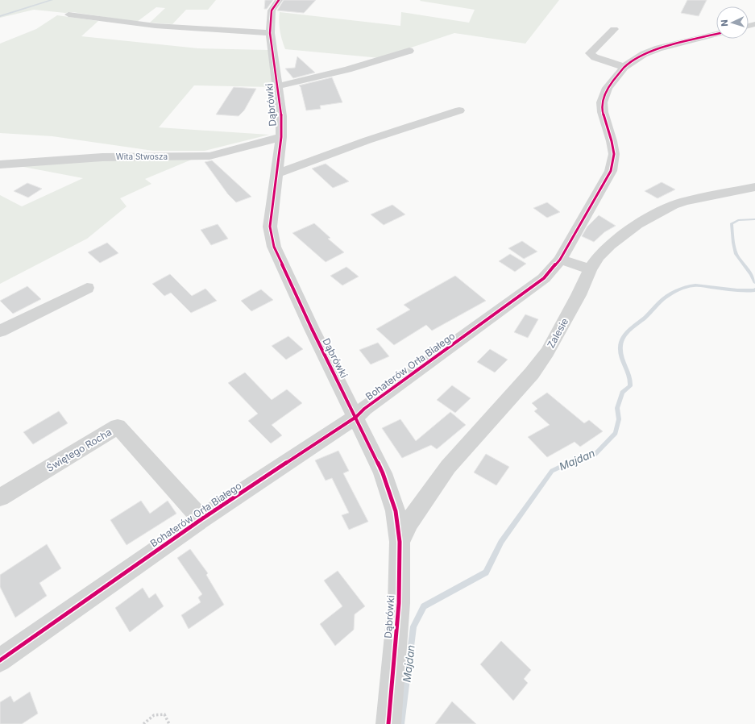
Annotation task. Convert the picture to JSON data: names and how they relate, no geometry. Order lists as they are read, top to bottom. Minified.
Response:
{"streets":{"street":["Dąbrówki","Wita Stwosza","Zalesie","Bohaterów Orła Białego","Świętego Rocha"]},"crossings":[["Dąbrówki","Wita Stwosza"],["Dąbrówki","Zalesie"],["Dąbrówki","Bohaterów Orła Białego"],["Bohaterów Orła Białego","Świętego Rocha"]],"water":["Majdan"],"north":"left"}
